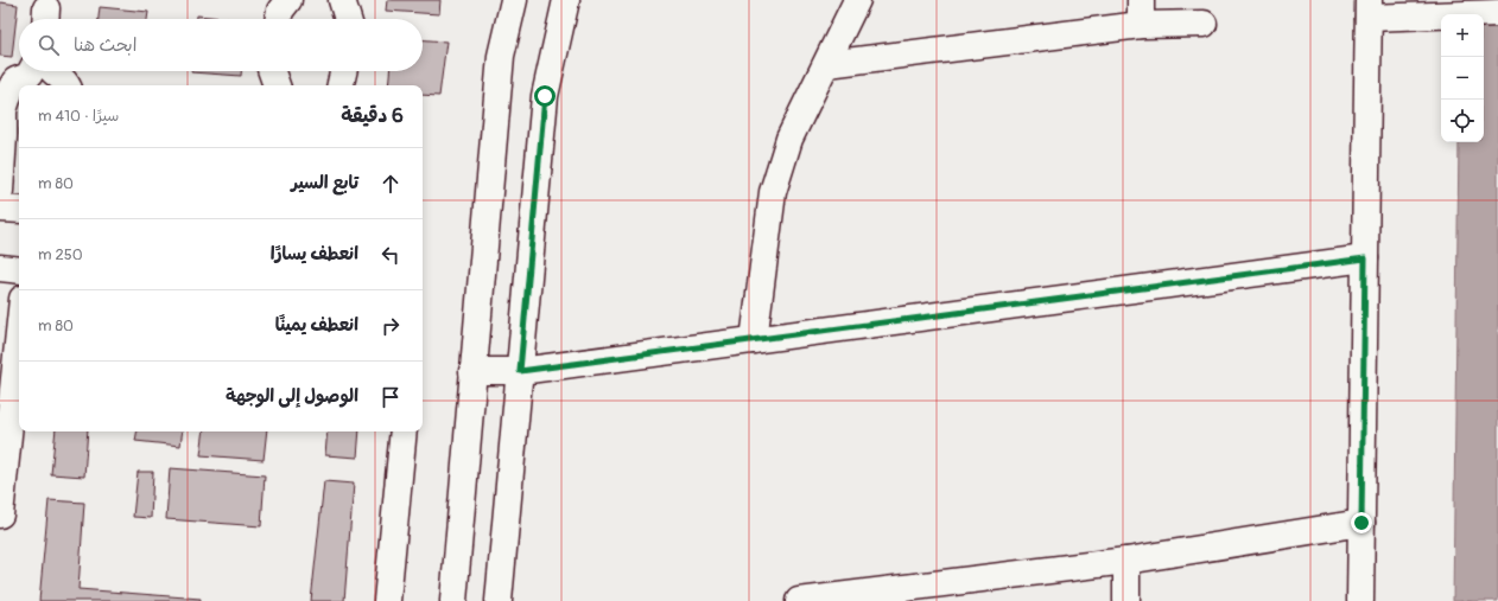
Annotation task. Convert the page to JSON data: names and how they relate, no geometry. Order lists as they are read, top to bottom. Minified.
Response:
{"page":{"map_buttons":["+","−"],"search":"ابحث هنا","heading":["6 دقيقة","سيرًا · 410 m"],"list":[["تابع السير","80 m"],["انعطف يسارًا","250 m"],["انعطف يمينًا","80 m"],"الوصول إلى الوجهة"]}}
